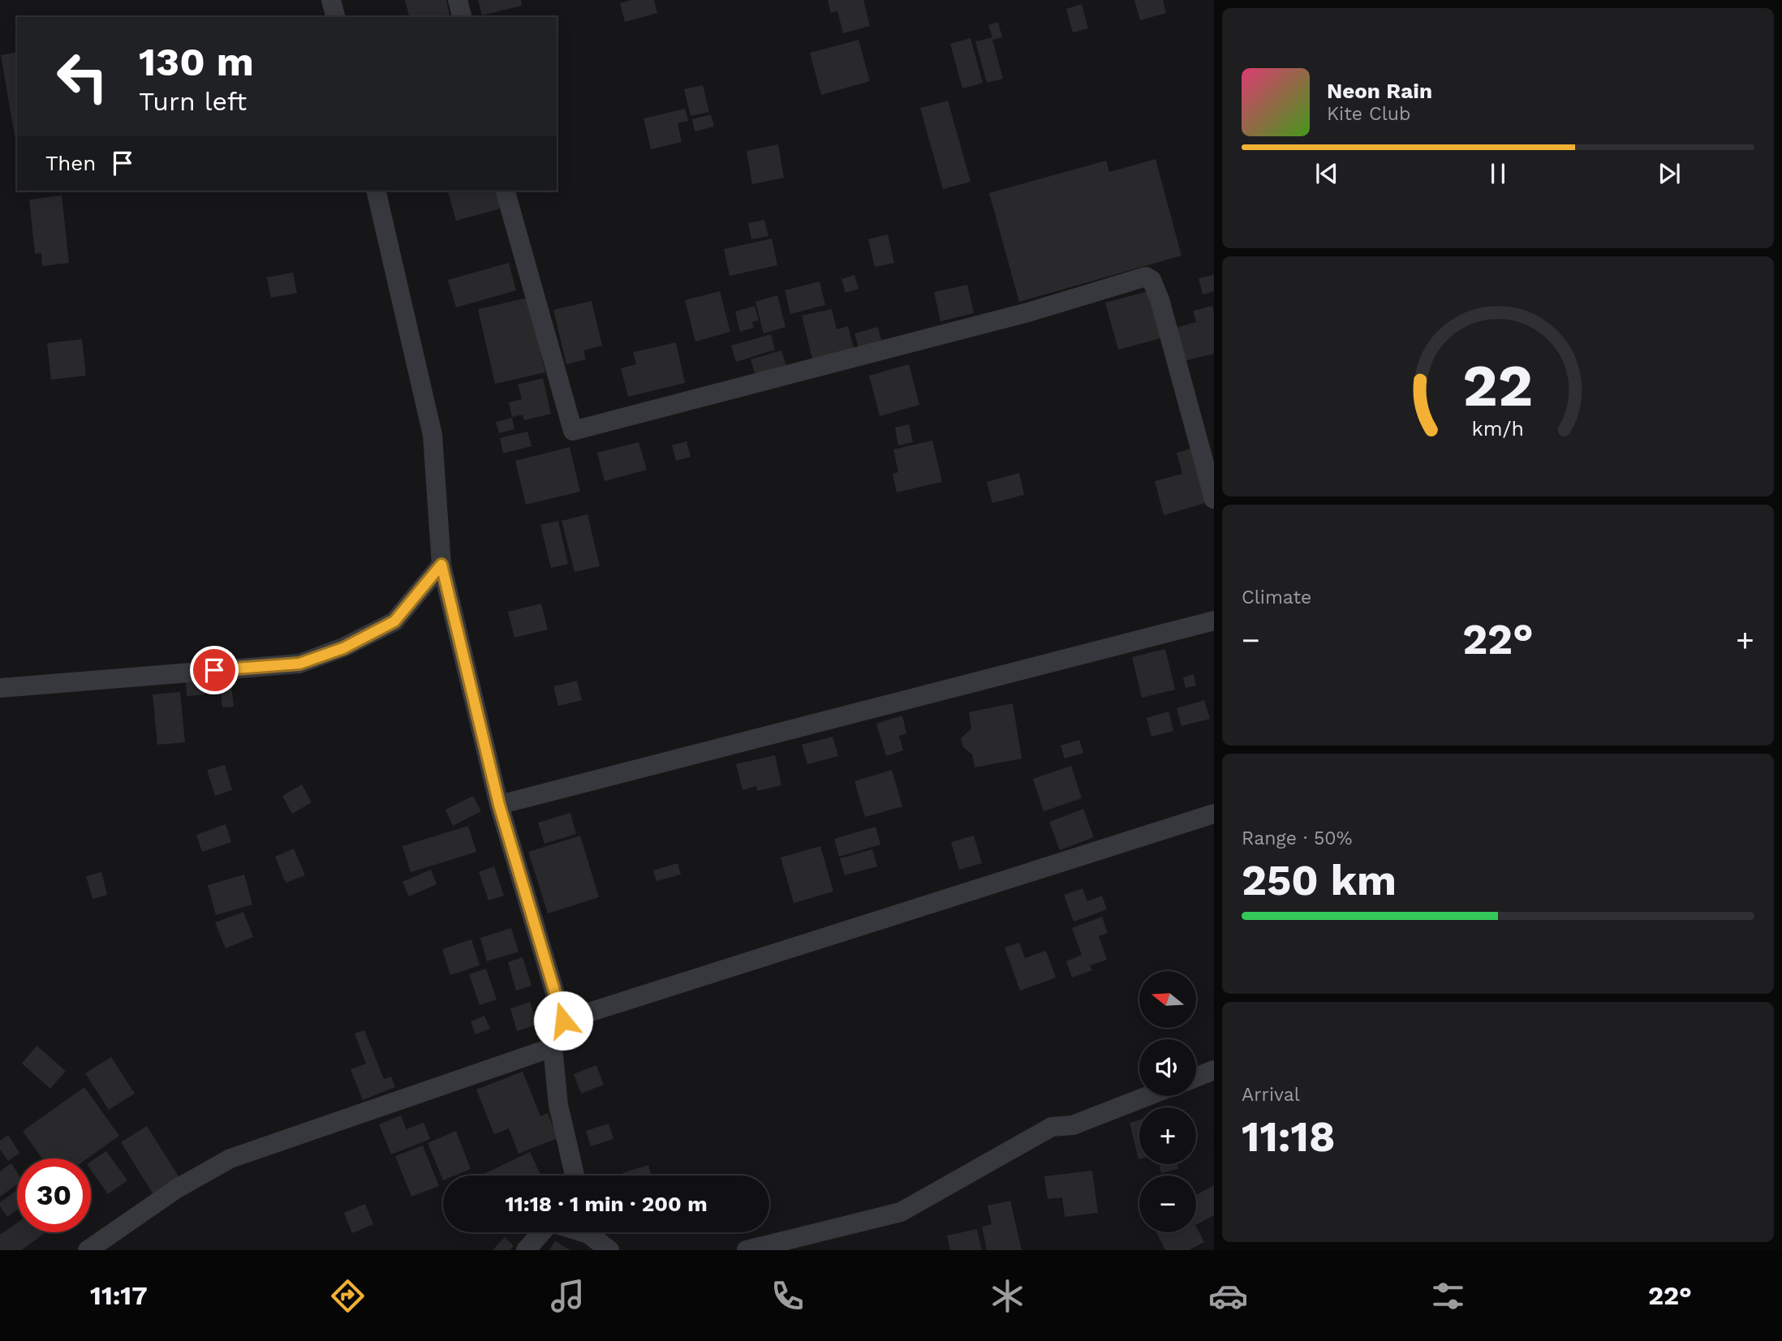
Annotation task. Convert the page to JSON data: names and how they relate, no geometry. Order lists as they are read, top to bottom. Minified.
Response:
{"north":"left","page":{"turn":["130 m","Turn left"],"song":["Neon Rain","Kite Club"],"then":"Then","tile":["Climate",["Range · 50%","250 km"],["Arrival","11:18"]],"heat":["−","22°","+"],"map_buttons":["+","−"],"limit":"30","trip":"11:18 · 1 min · 200 m","tabs":["11:17","22°"],"gauge":["22","km/h"]}}
